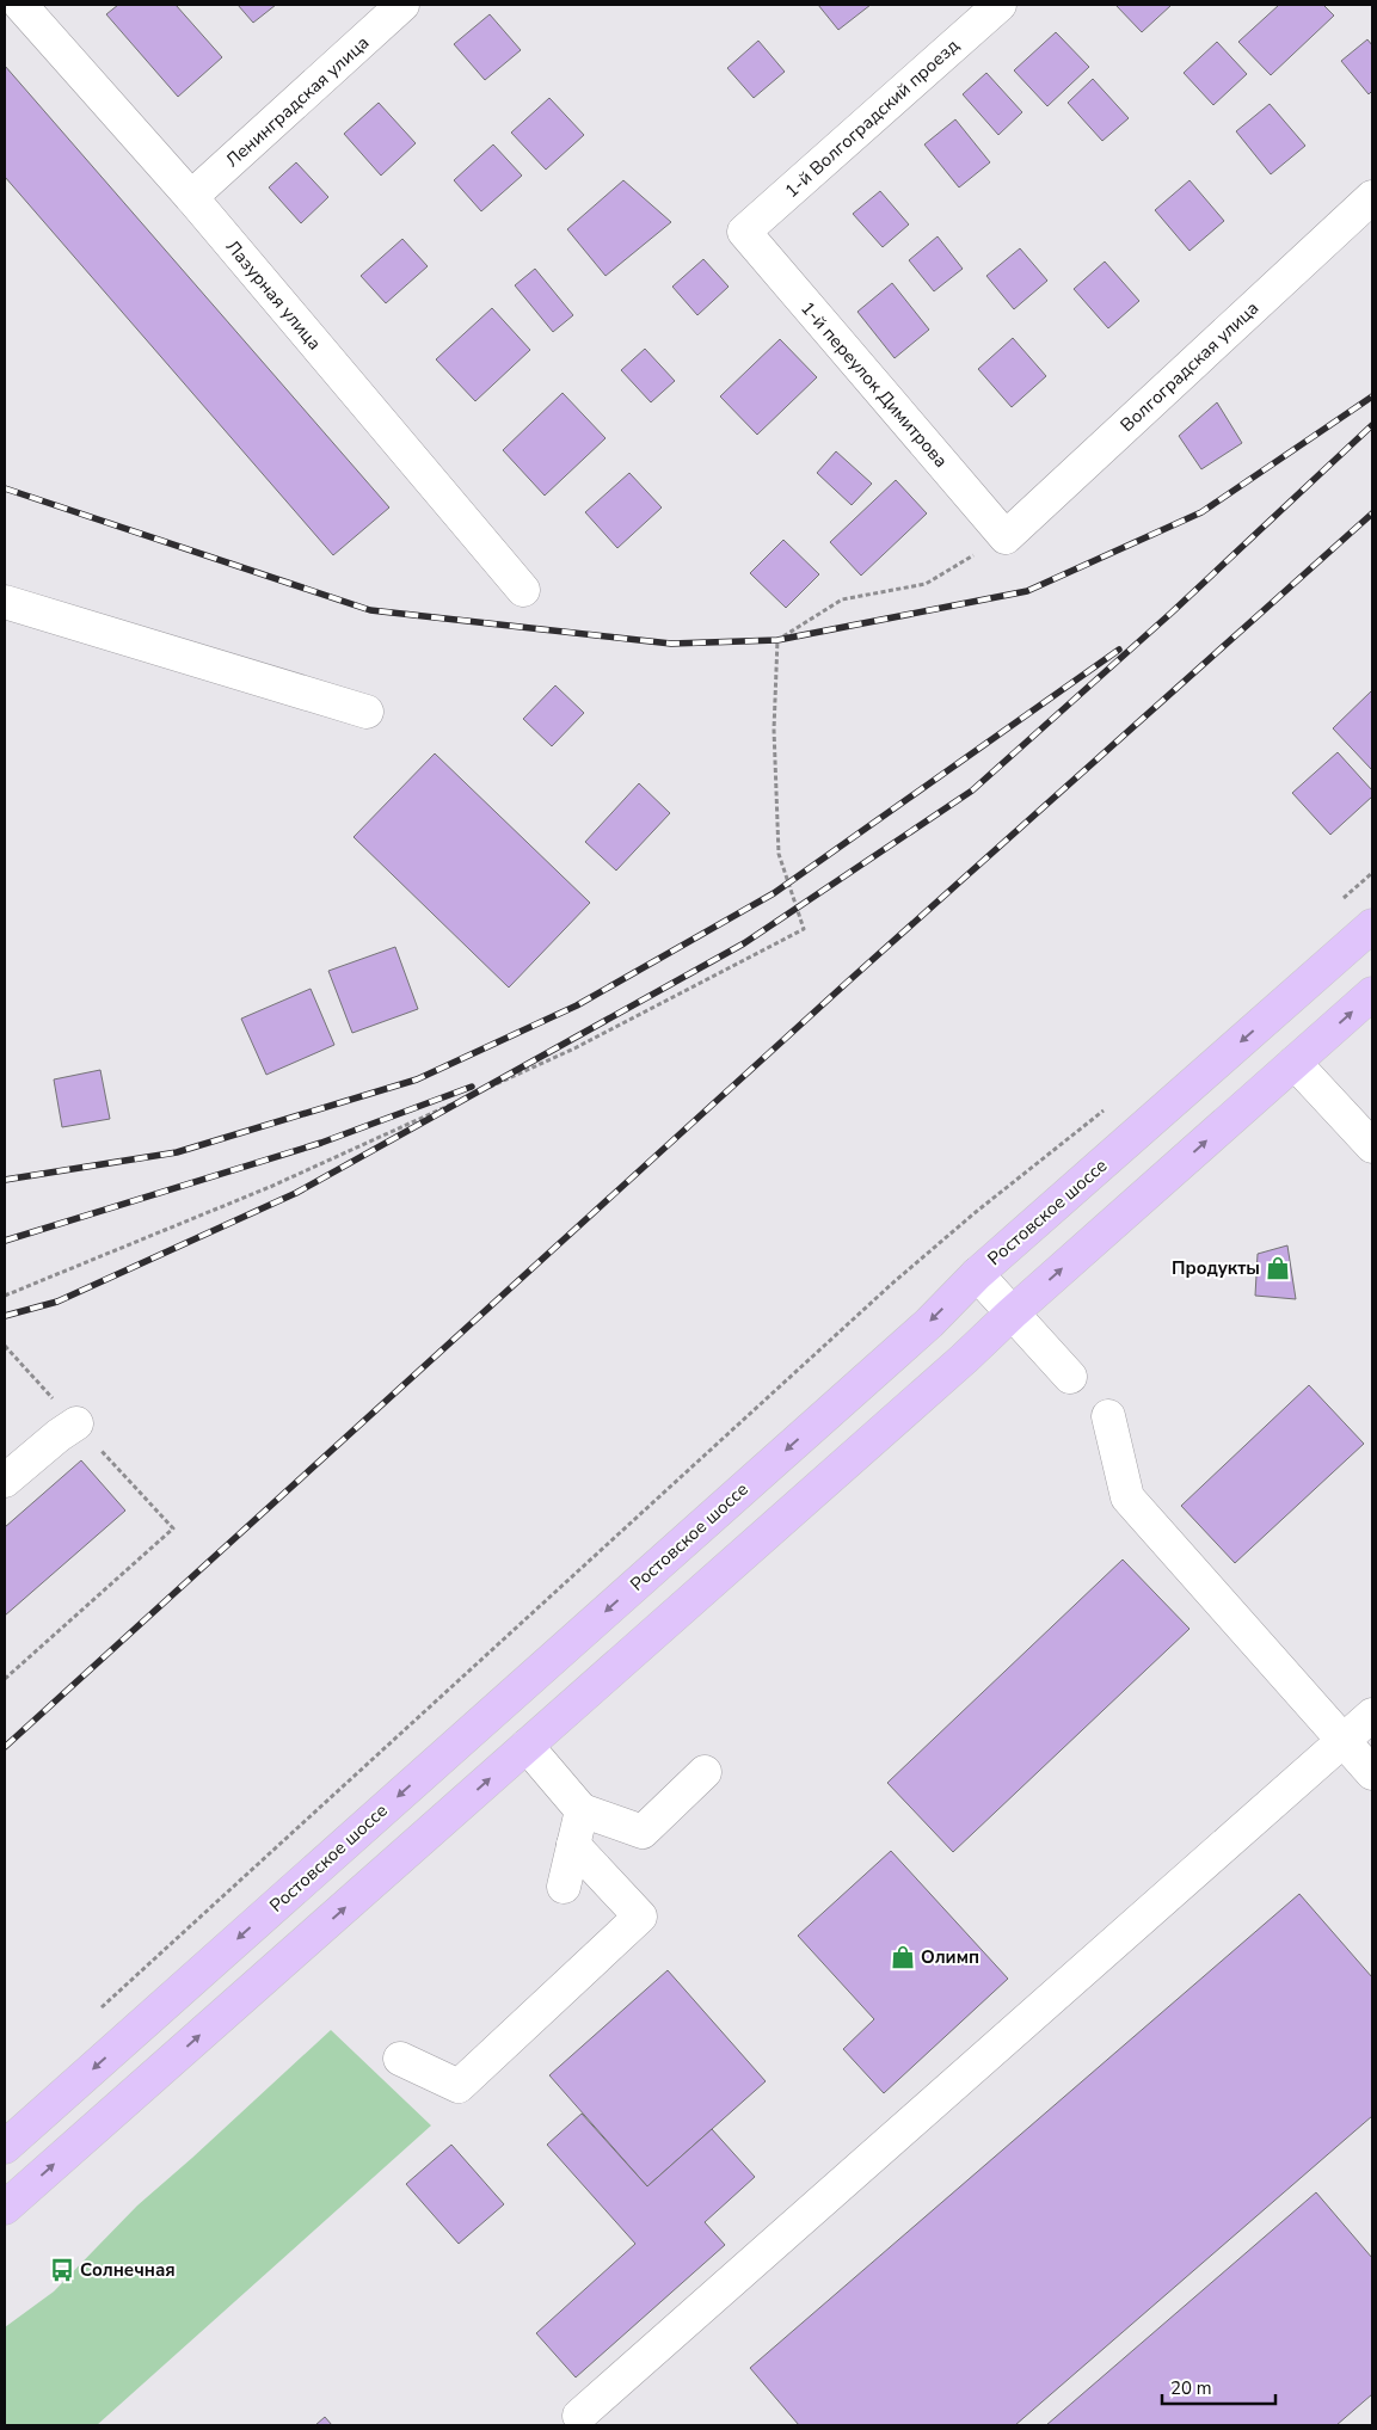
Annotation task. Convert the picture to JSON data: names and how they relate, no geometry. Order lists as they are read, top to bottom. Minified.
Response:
{"streets":{"main road":["Ростовское шоссе"],"street":["Ленинградская улица","1-й Волгоградский проезд","Лазурная улица","Волгоградская улица","1-й переулок Димитрова"]},"crossings":[["Ленинградская улица","Лазурная улица"],["1-й Волгоградский проезд","1-й переулок Димитрова"],["Волгоградская улица","1-й переулок Димитрова"]],"places":{"shop":["Продукты","Олимп"],"bus stop":["Солнечная"]},"scale_bar":"20 m"}
